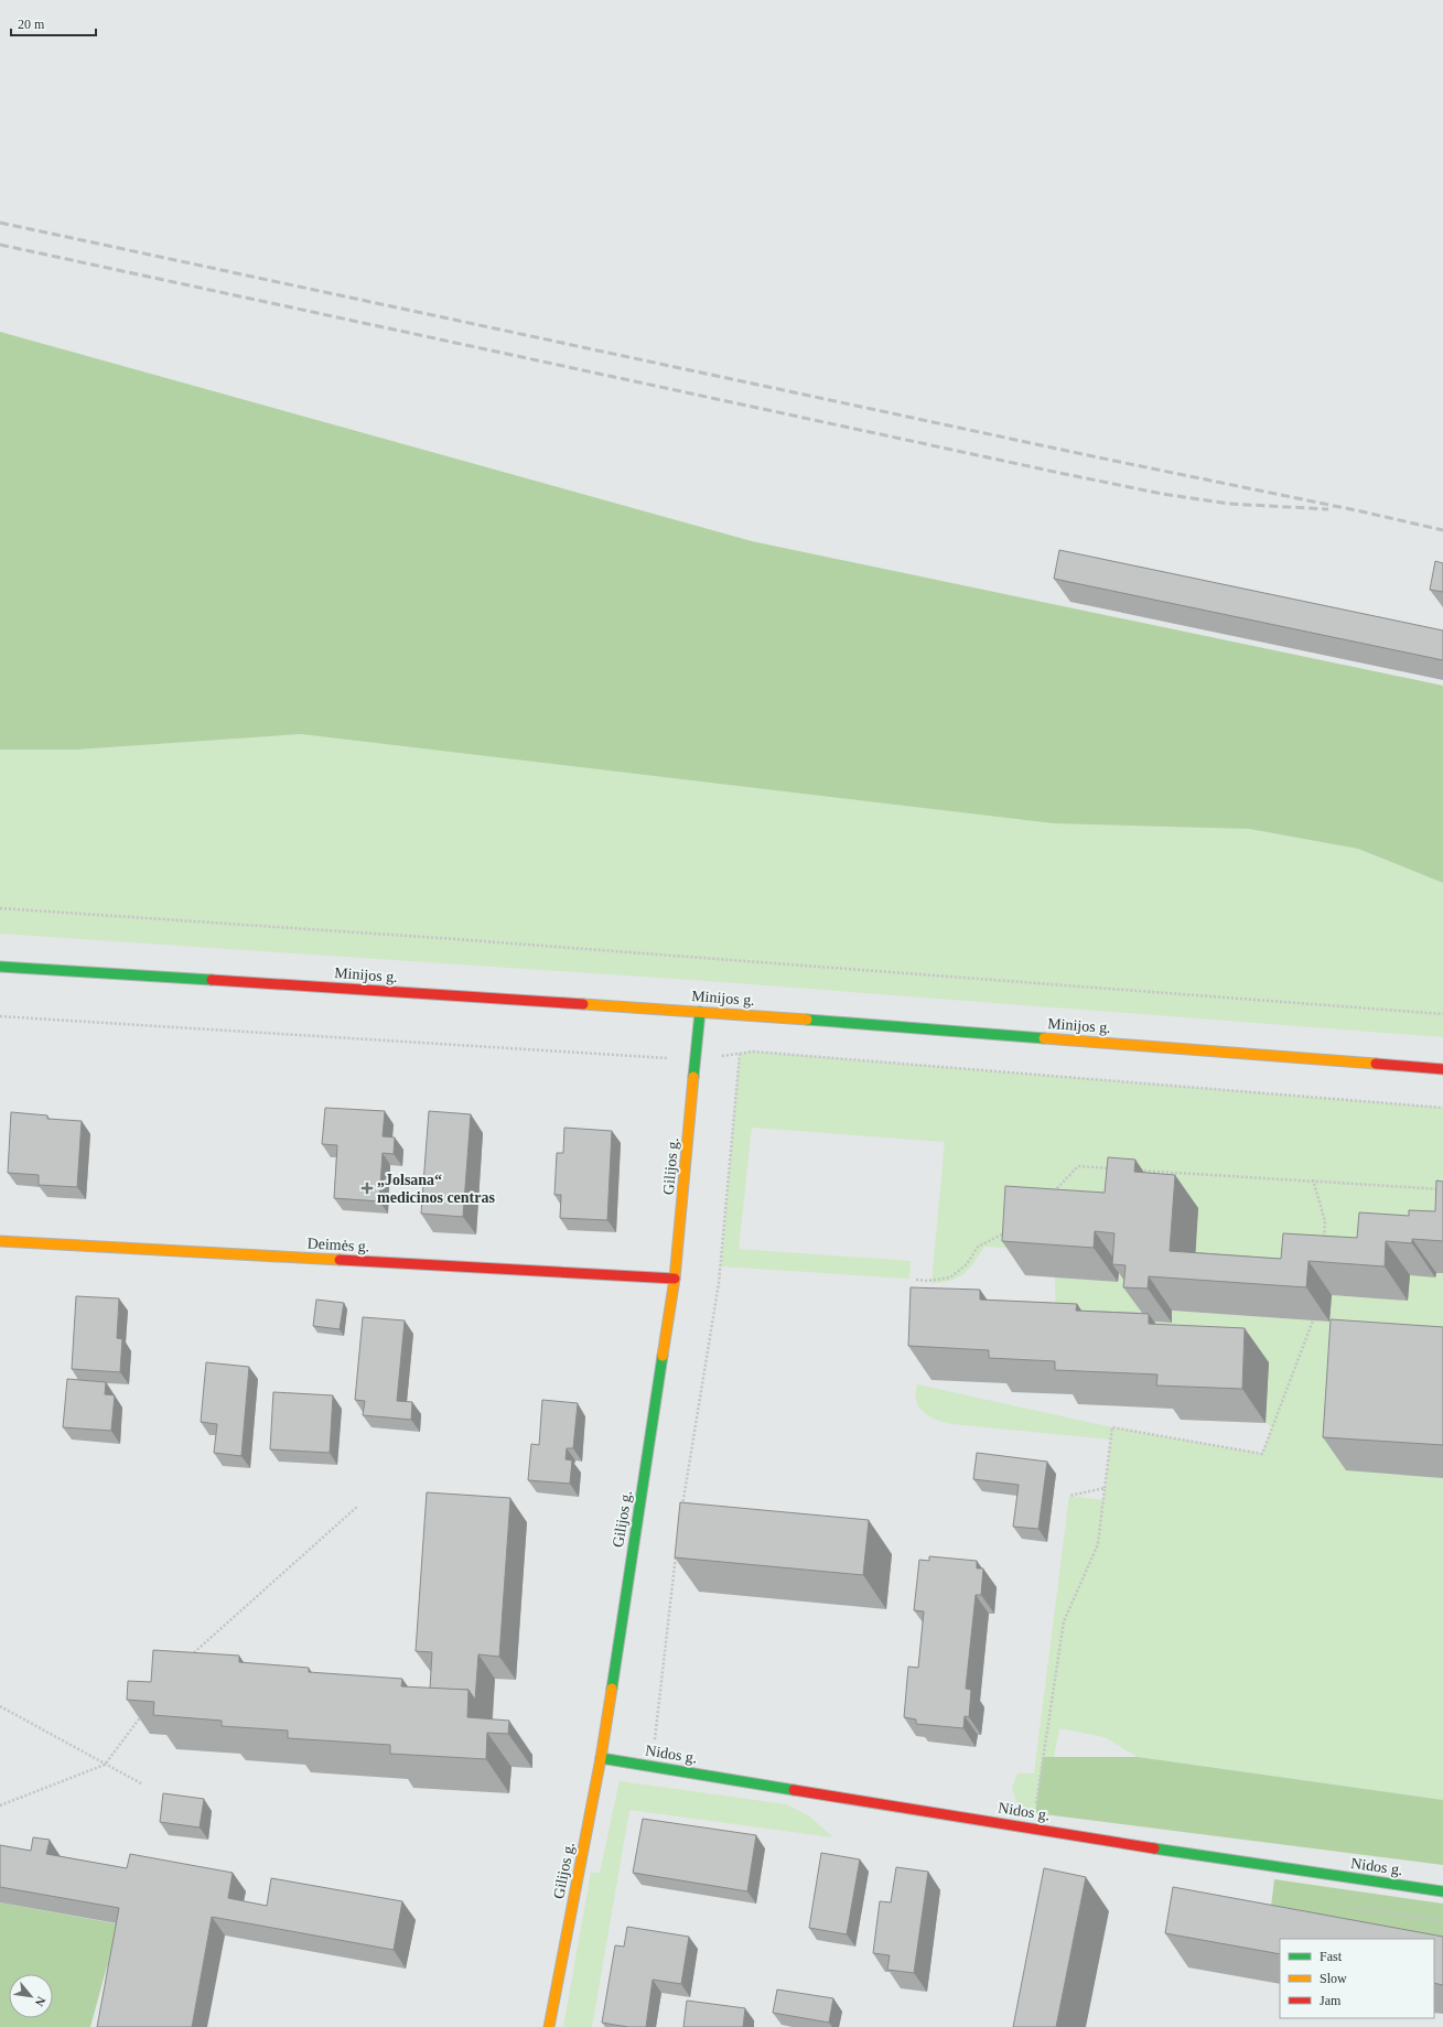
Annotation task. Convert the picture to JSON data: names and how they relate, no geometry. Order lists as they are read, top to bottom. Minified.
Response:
{"streets":{"street":["Minijos g.","Gilijos g.","Deimės g.","Nidos g."]},"crossings":[["Minijos g.","Gilijos g."],["Gilijos g.","Deimės g."],["Gilijos g.","Nidos g."]],"places":{"health":["„Jolsana“ medicinos centras"]},"legend":["Fast","Slow","Jam"],"scale_bar":"20 m","north":"bottom right"}
